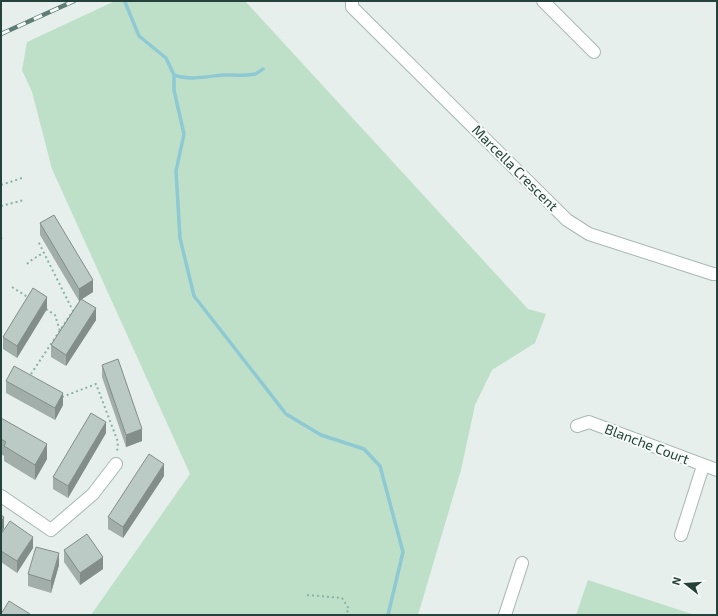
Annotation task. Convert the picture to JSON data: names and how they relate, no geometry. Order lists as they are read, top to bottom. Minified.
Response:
{"streets":{"street":["Marcella Crescent","Blanche Court"]},"north":"left"}
